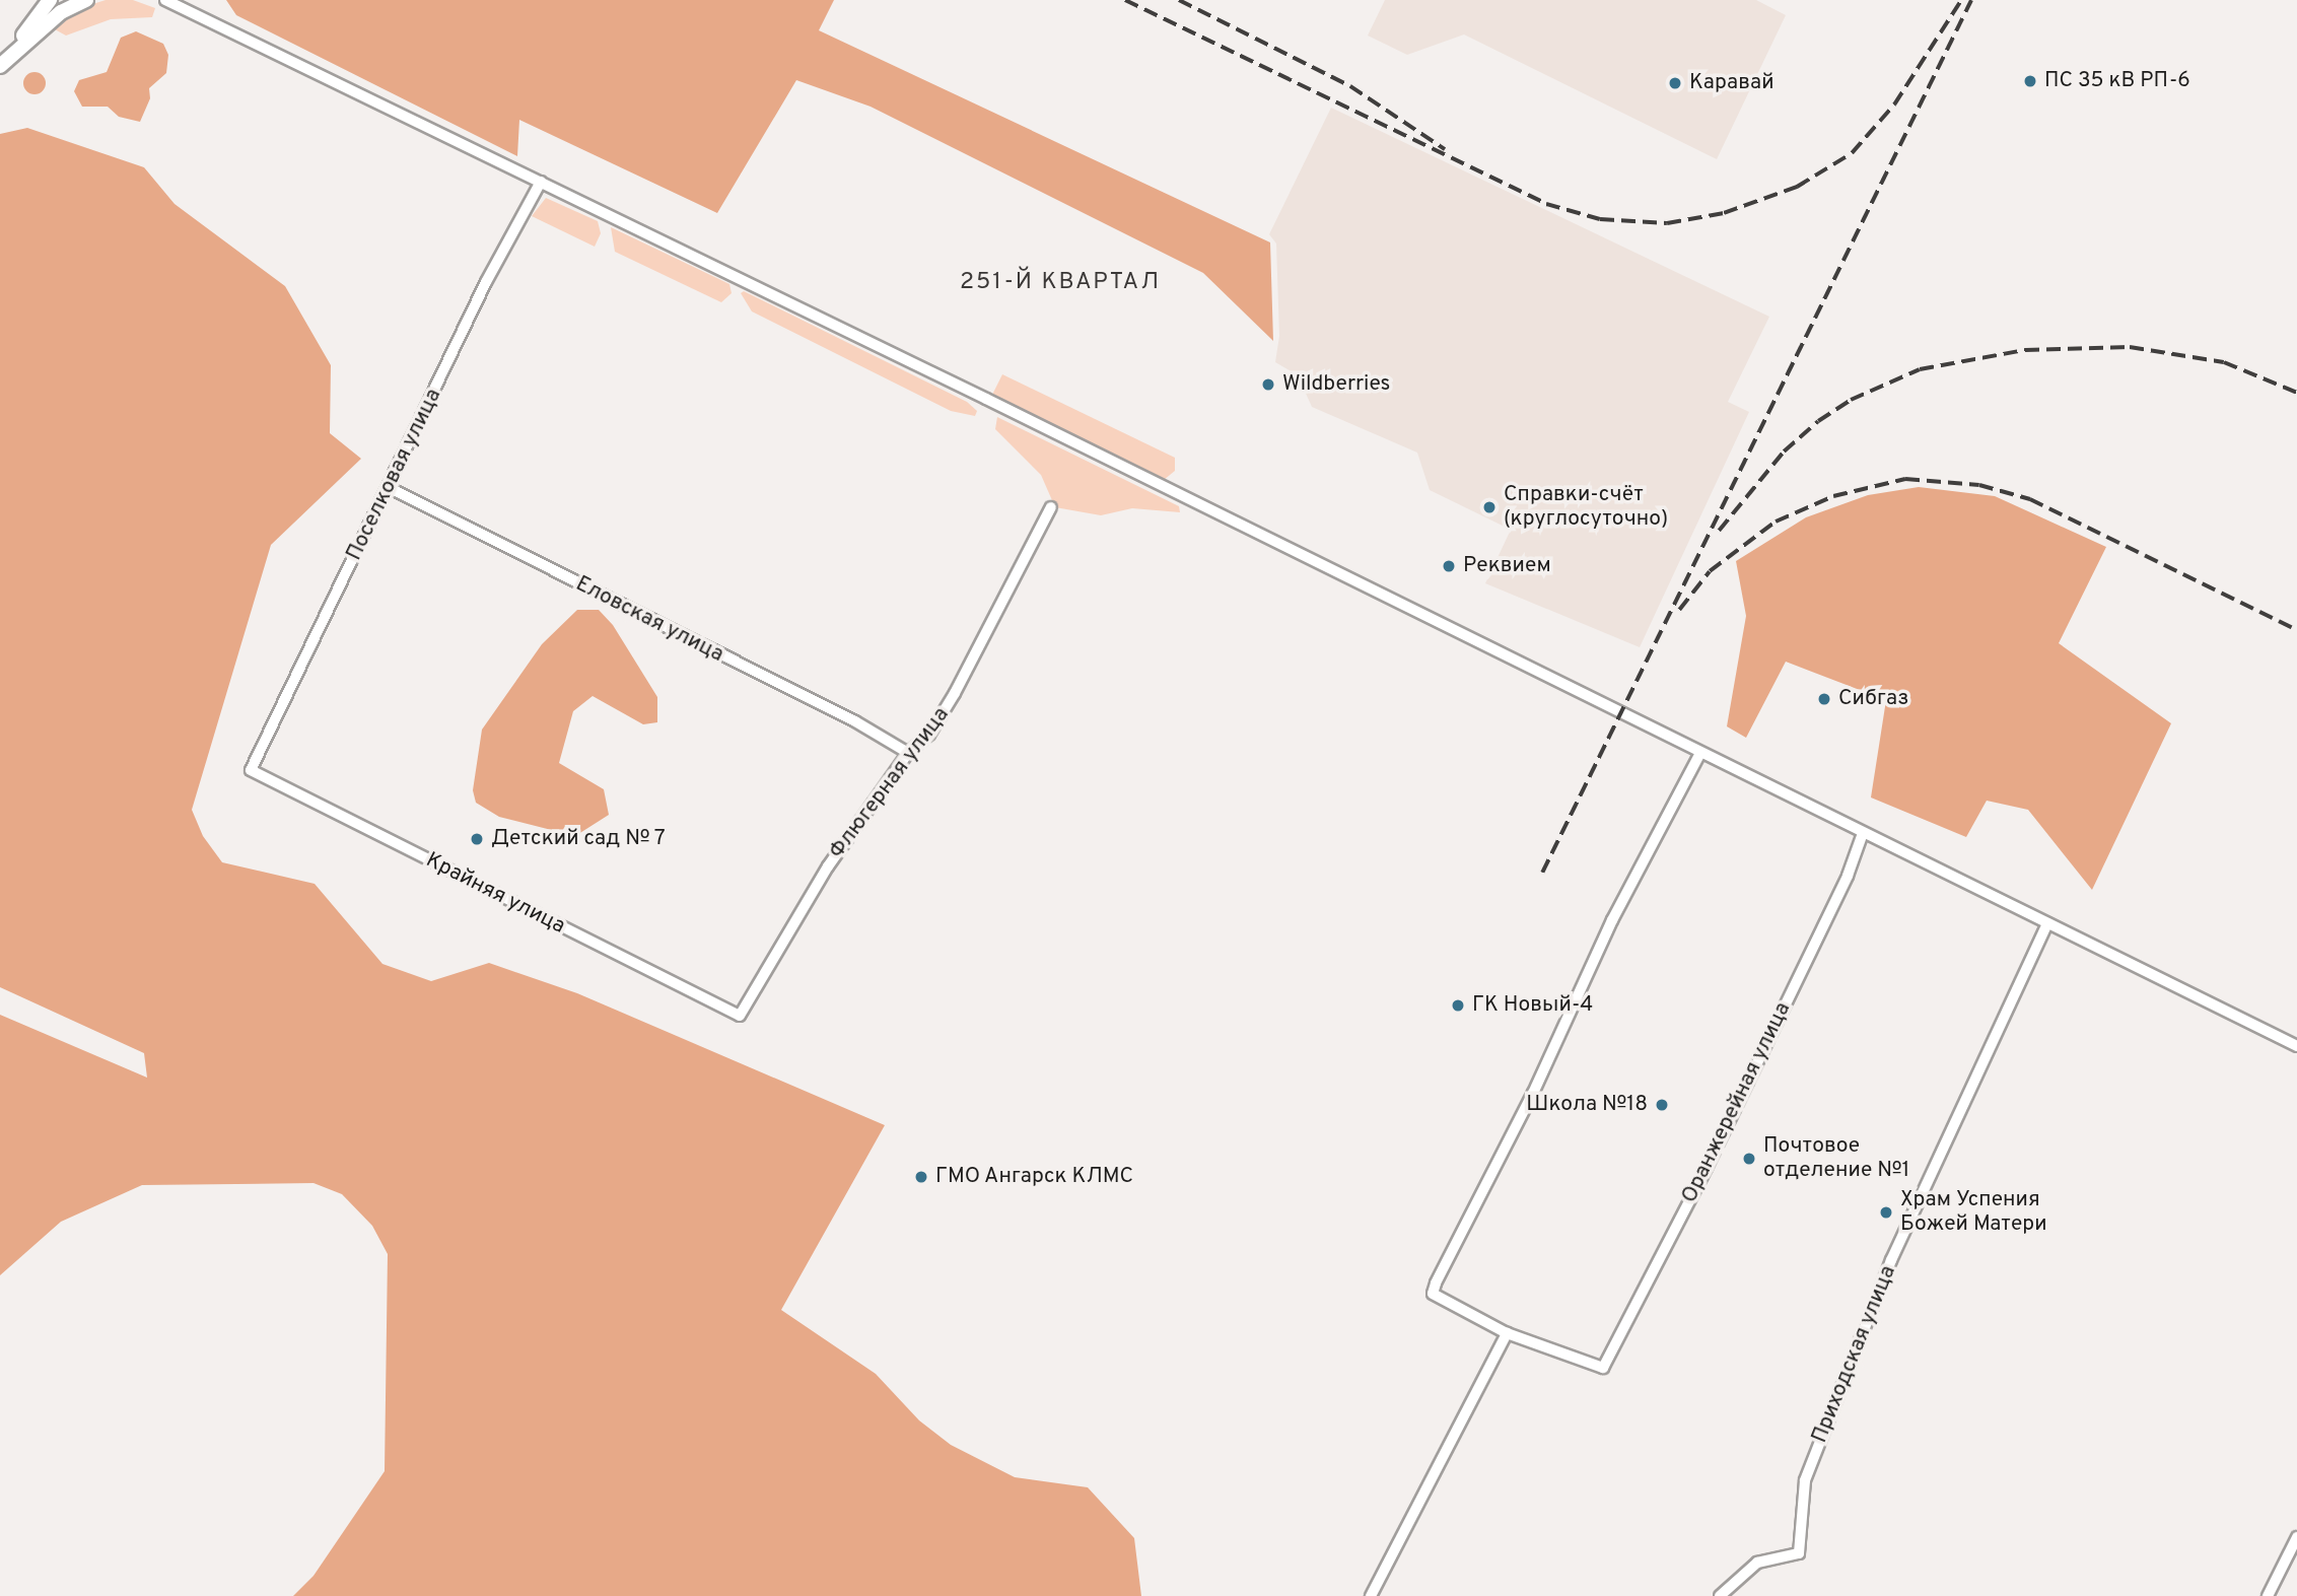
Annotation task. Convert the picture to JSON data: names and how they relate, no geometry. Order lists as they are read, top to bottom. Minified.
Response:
{"streets":{"street":["Поселковая улица","Еловская улица","Флюгерная улица","Крайняя улица","Оранжерейная улица","Приходская улица"]},"crossings":[["Поселковая улица","Еловская улица"],["Поселковая улица","Крайняя улица"],["Еловская улица","Флюгерная улица"],["Флюгерная улица","Крайняя улица"]],"districts":["251-Й КВАРТАЛ"],"places":["ПС 35 кВ РП-6","Каравай","Wildberries","Справки-счёт (круглосуточно)","Реквием","Сибгаз","Детский сад № 7","ГК Новый-4","Школа №18","Почтовое отделение №1","ГМО Ангарск КЛМС","Храм Успения Божей Матери"]}
